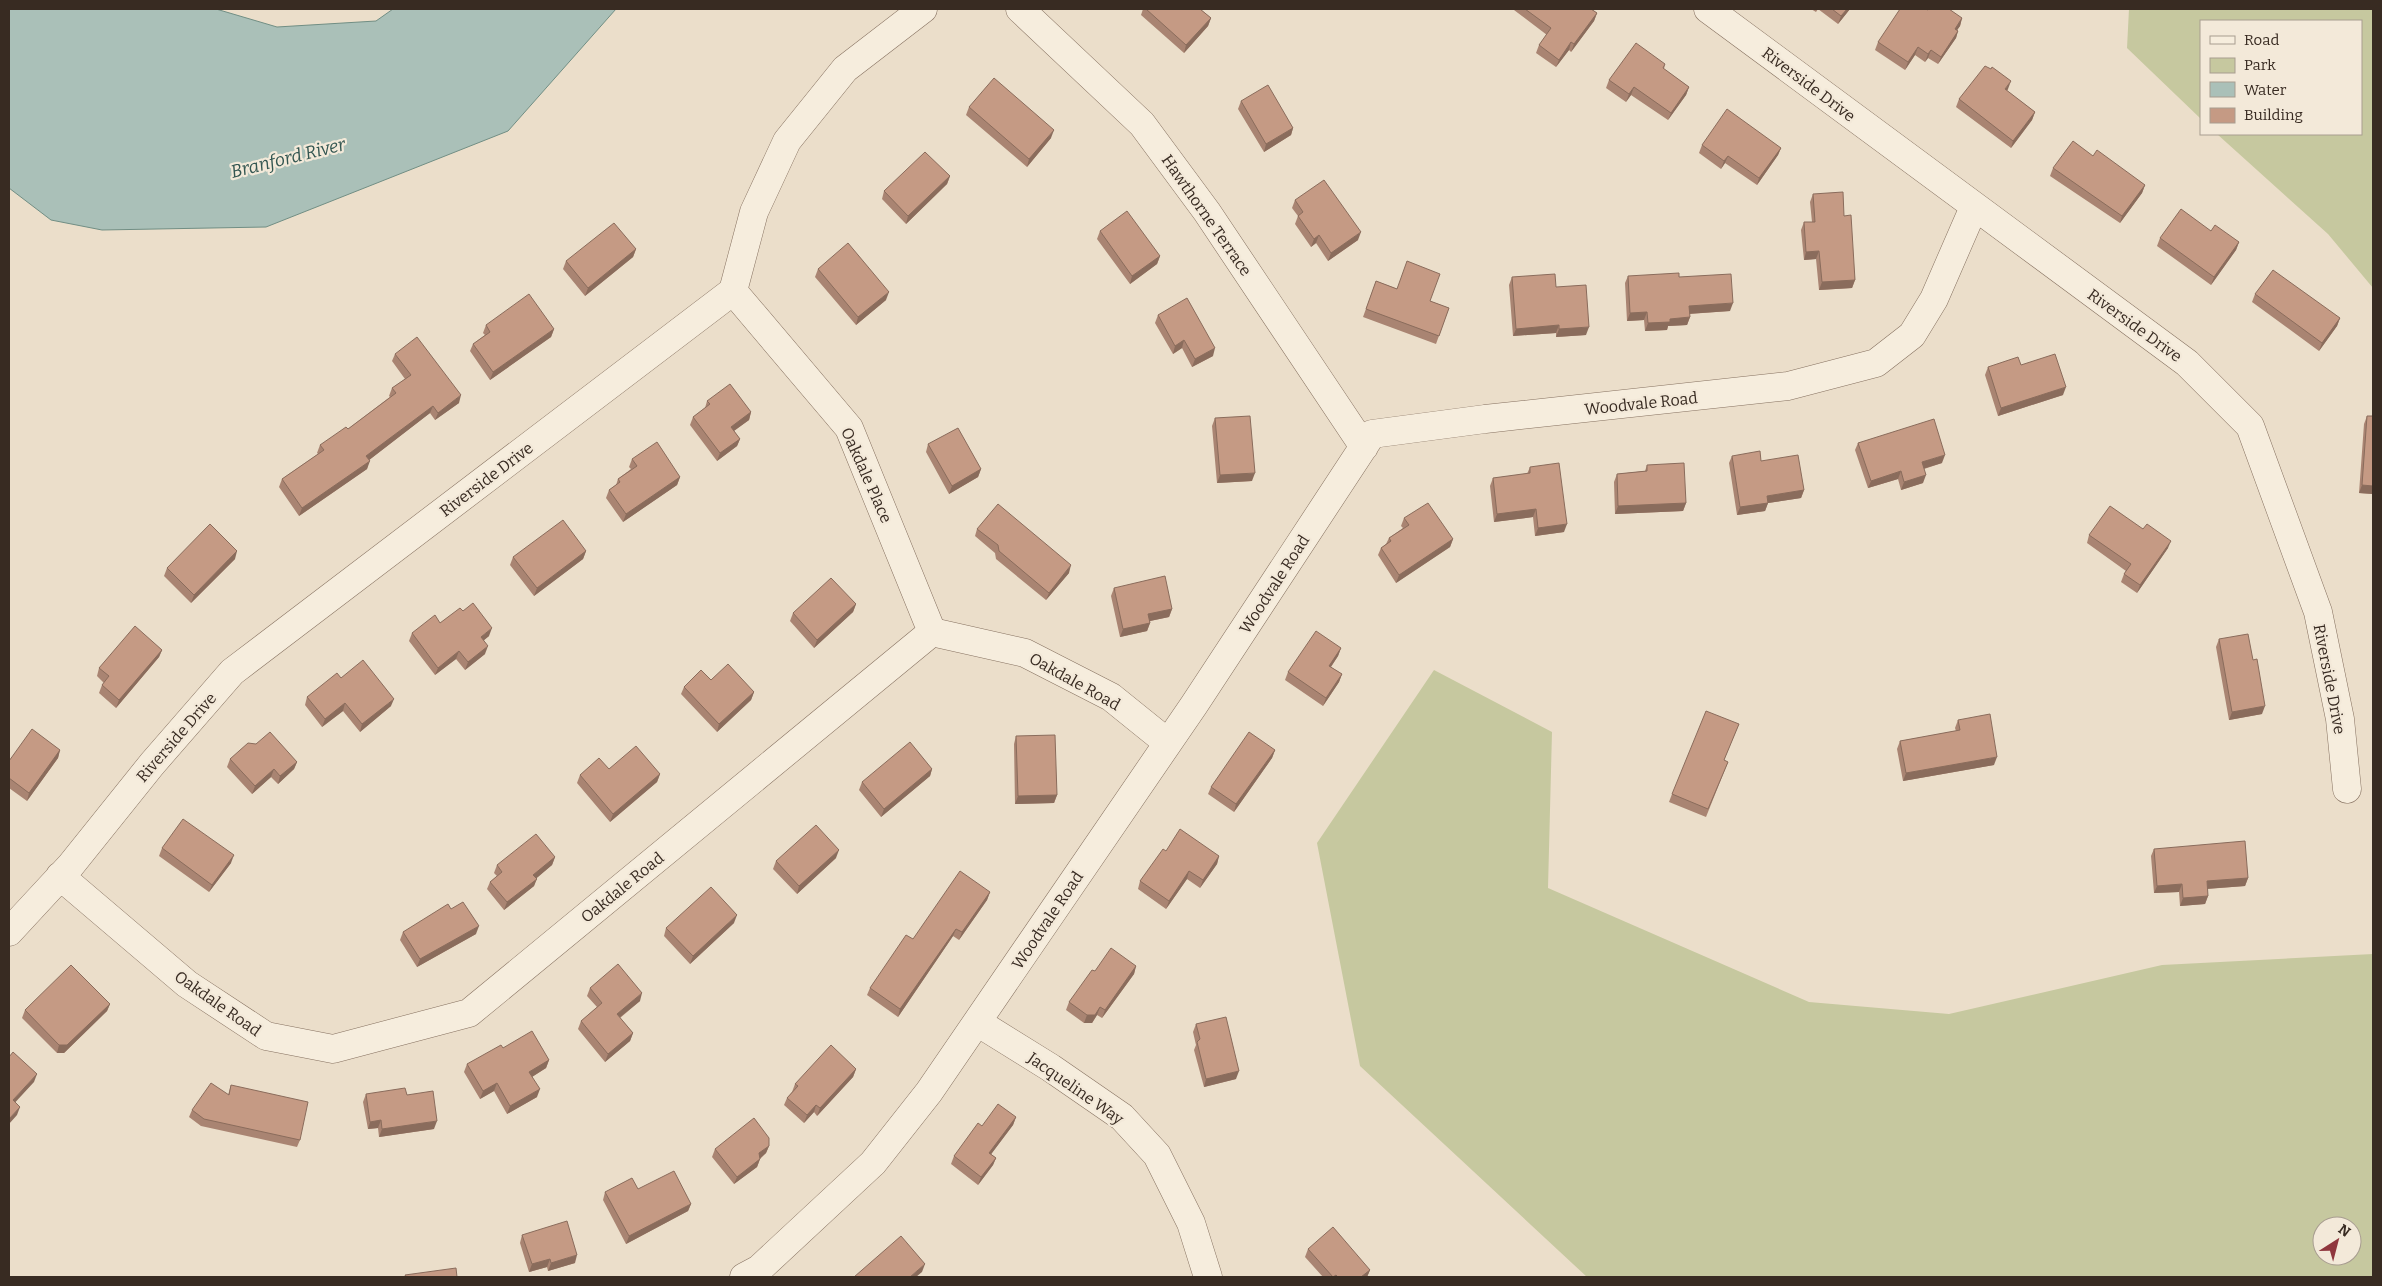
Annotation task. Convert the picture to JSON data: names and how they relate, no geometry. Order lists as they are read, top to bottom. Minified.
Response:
{"streets":{"street":["Riverside Drive","Hawthorne Terrace","Woodvale Road","Oakdale Place","Oakdale Road","Jacqueline Way"]},"crossings":[["Riverside Drive","Woodvale Road"],["Riverside Drive","Oakdale Place"],["Riverside Drive","Oakdale Road"],["Hawthorne Terrace","Woodvale Road"],["Woodvale Road","Oakdale Road"],["Woodvale Road","Jacqueline Way"],["Oakdale Place","Oakdale Road"]],"water":["Branford River"],"legend":["Road","Park","Water","Building"],"north":"top right"}
